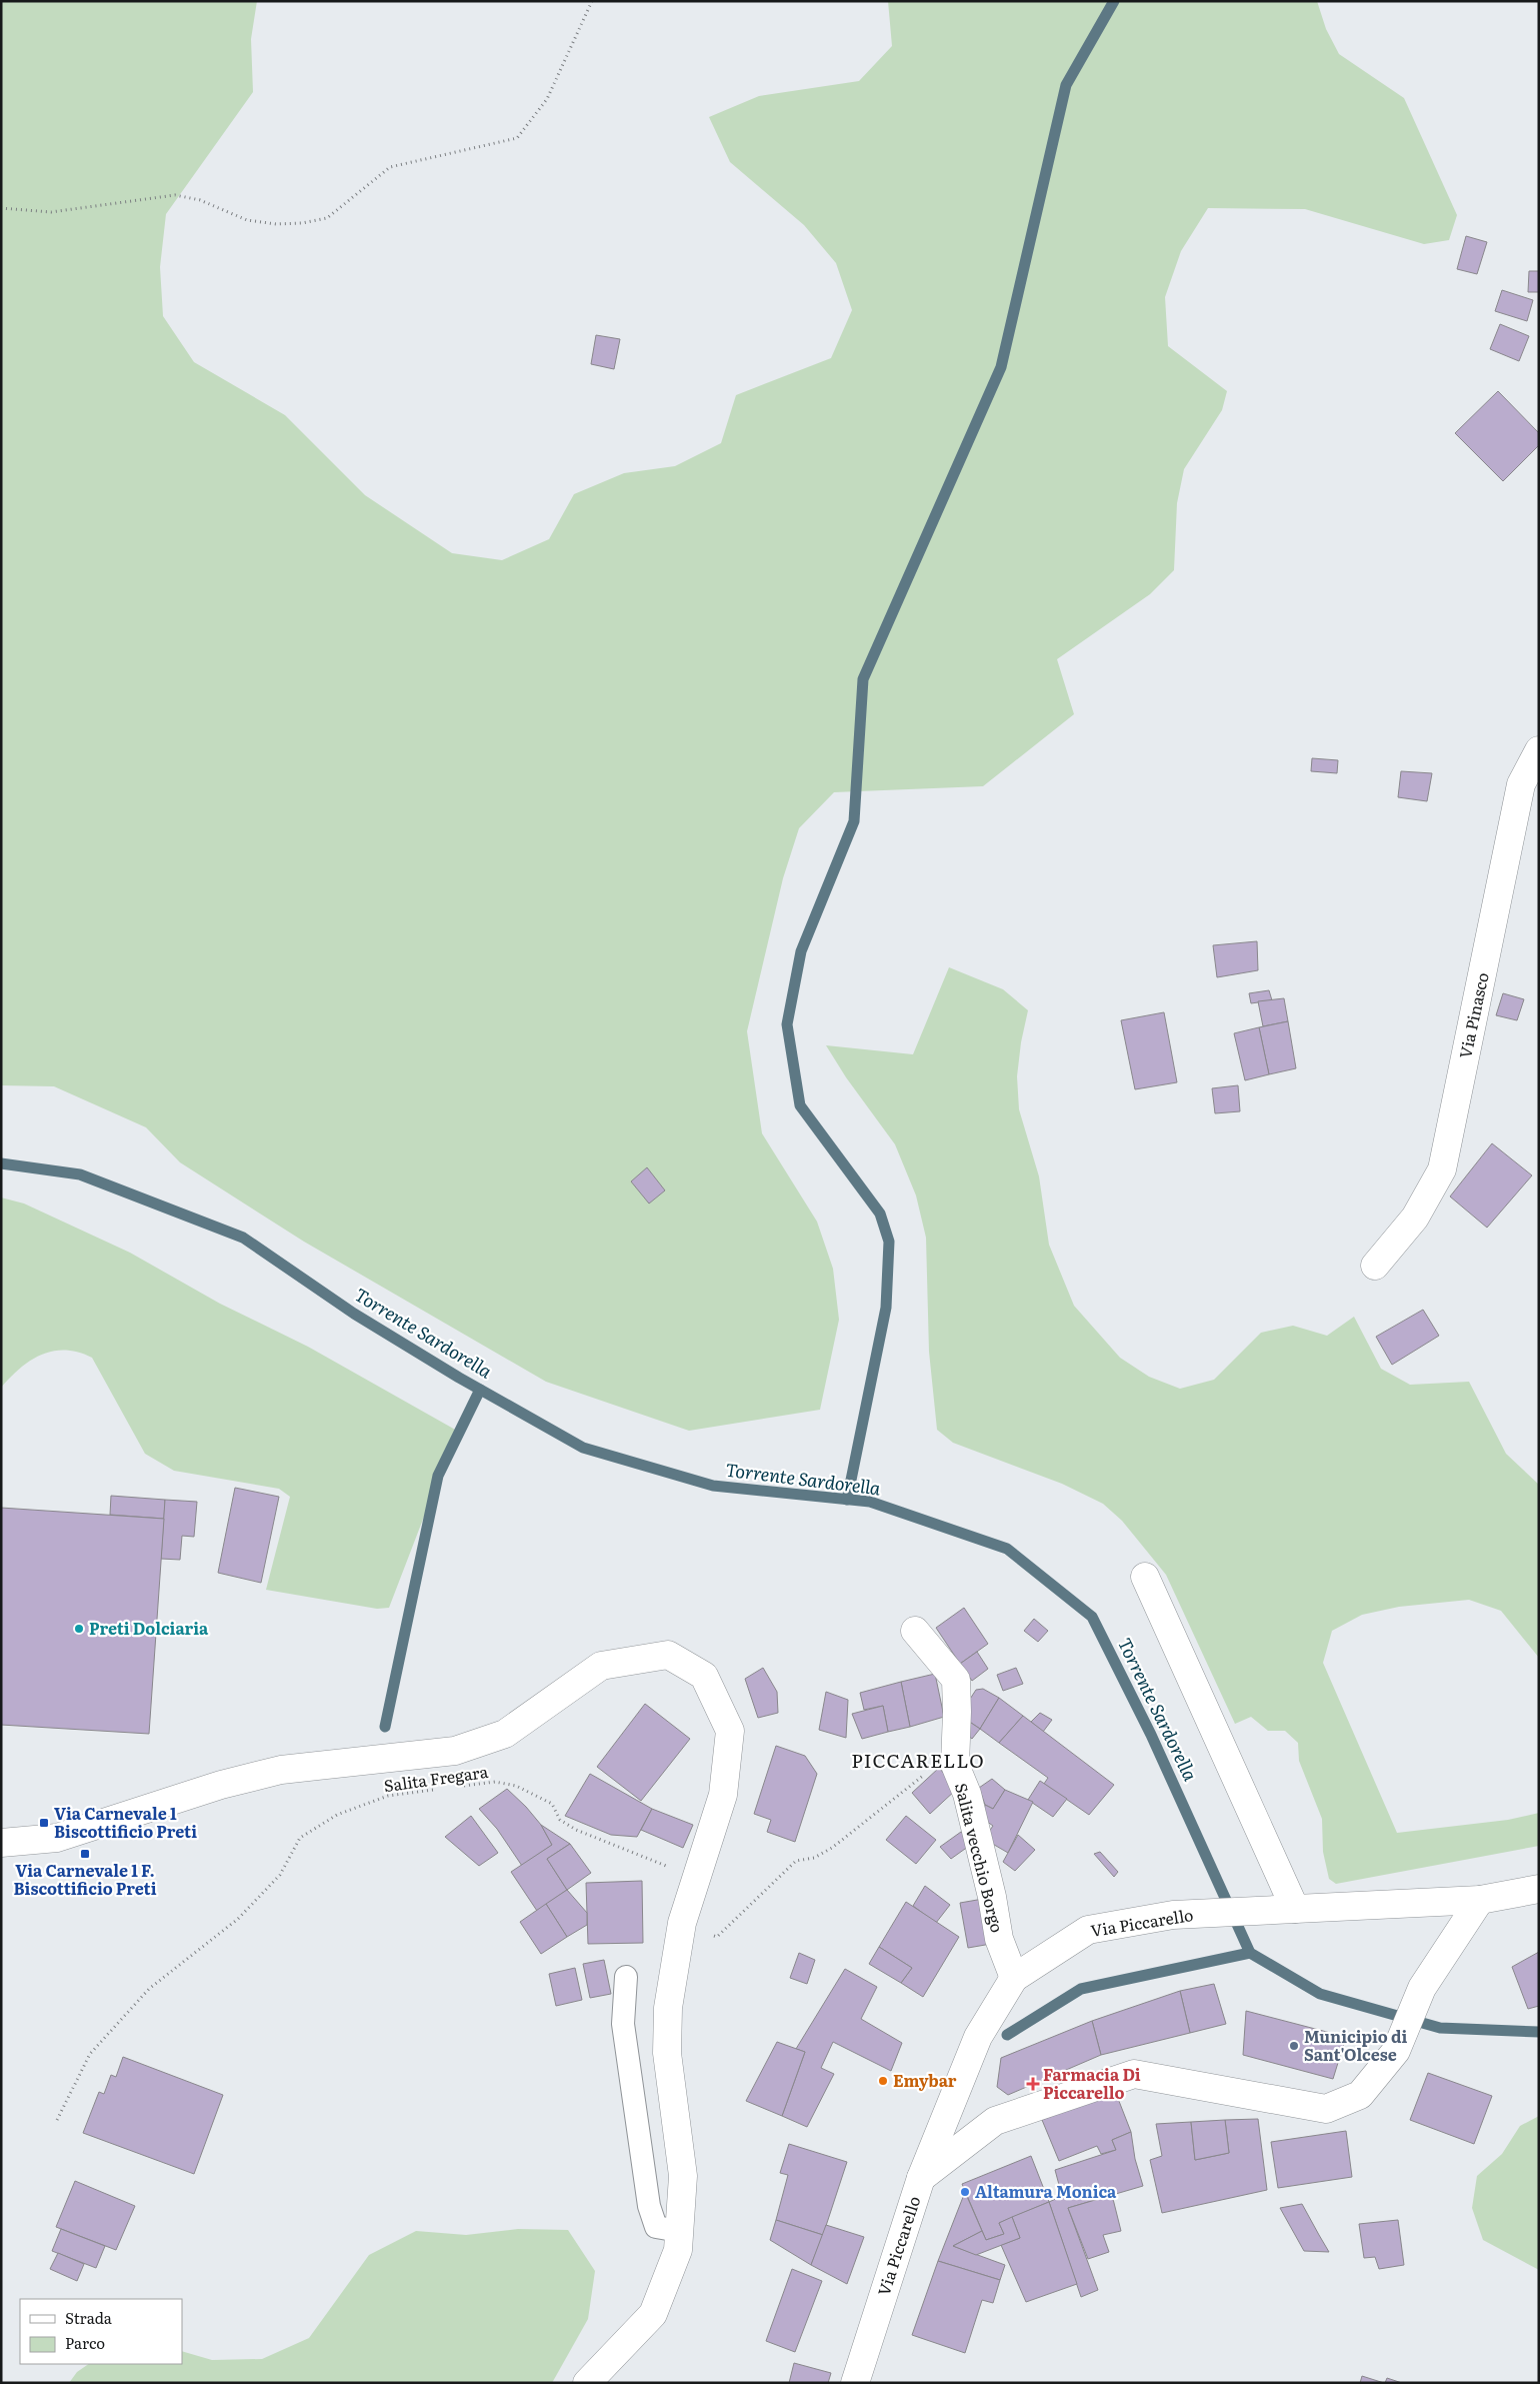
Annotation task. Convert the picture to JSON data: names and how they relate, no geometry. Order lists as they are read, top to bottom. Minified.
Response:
{"streets":{"main road":["Via Pinasco","Salita vecchio Borgo","Via Piccarello"],"path":["Salita Fregara"]},"crossings":[["Salita vecchio Borgo","Via Piccarello"]],"districts":["PICCARELLO"],"water":["Torrente Sardorella"],"places":{"other":["Preti Dolciaria","Municipio di Sant'Olcese","Emybar","Altamura Monica"],"transit":["Via Carnevale 1 Biscottificio Preti","Via Carnevale 1 F. Biscottificio Preti"],"health":["Farmacia Di Piccarello"]},"legend":["Strada","Parco"]}
